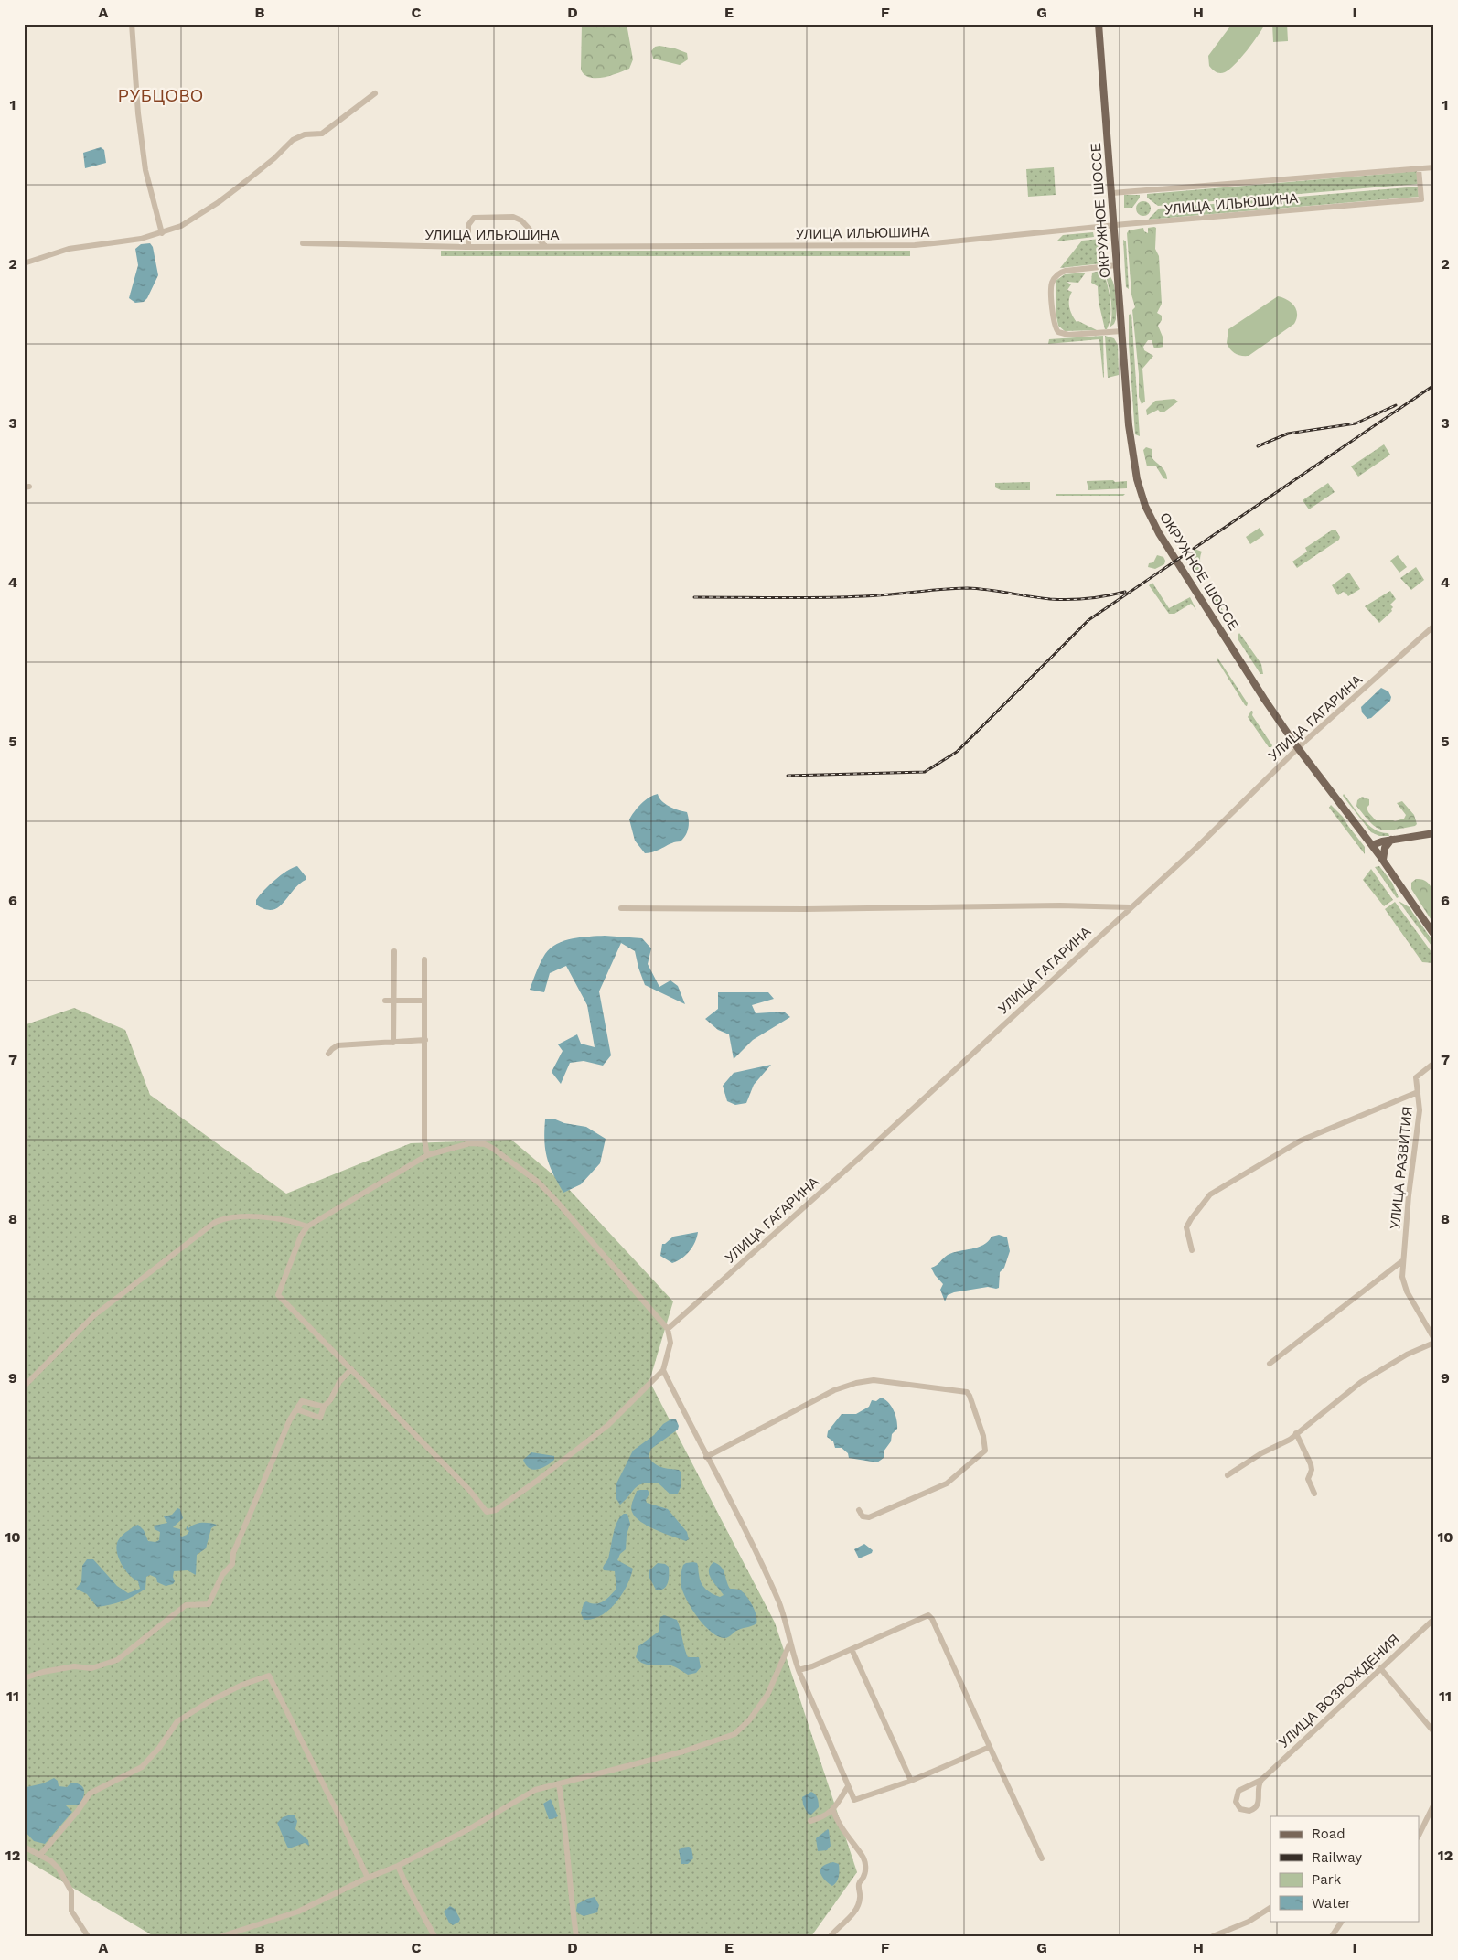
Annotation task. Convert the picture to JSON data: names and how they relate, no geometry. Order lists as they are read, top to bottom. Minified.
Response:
{"streets":{"main road":["ОКРУЖНОЕ ШОССЕ"],"street":["УЛИЦА ИЛЬЮШИНА","УЛИЦА ГАГАРИНА","УЛИЦА РАЗВИТИЯ","УЛИЦА ВОЗРОЖДЕНИЯ"]},"crossings":[["УЛИЦА ИЛЬЮШИНА","ОКРУЖНОЕ ШОССЕ"],["ОКРУЖНОЕ ШОССЕ","УЛИЦА ГАГАРИНА"]],"districts":["РУБЦОВО"],"legend":["Road","Railway","Park","Water"],"grid":{"columns":["A","B","C","D","E","F","G","H","I"],"rows":["1","2","3","4","5","6","7","8","9","10","11","12"]}}
